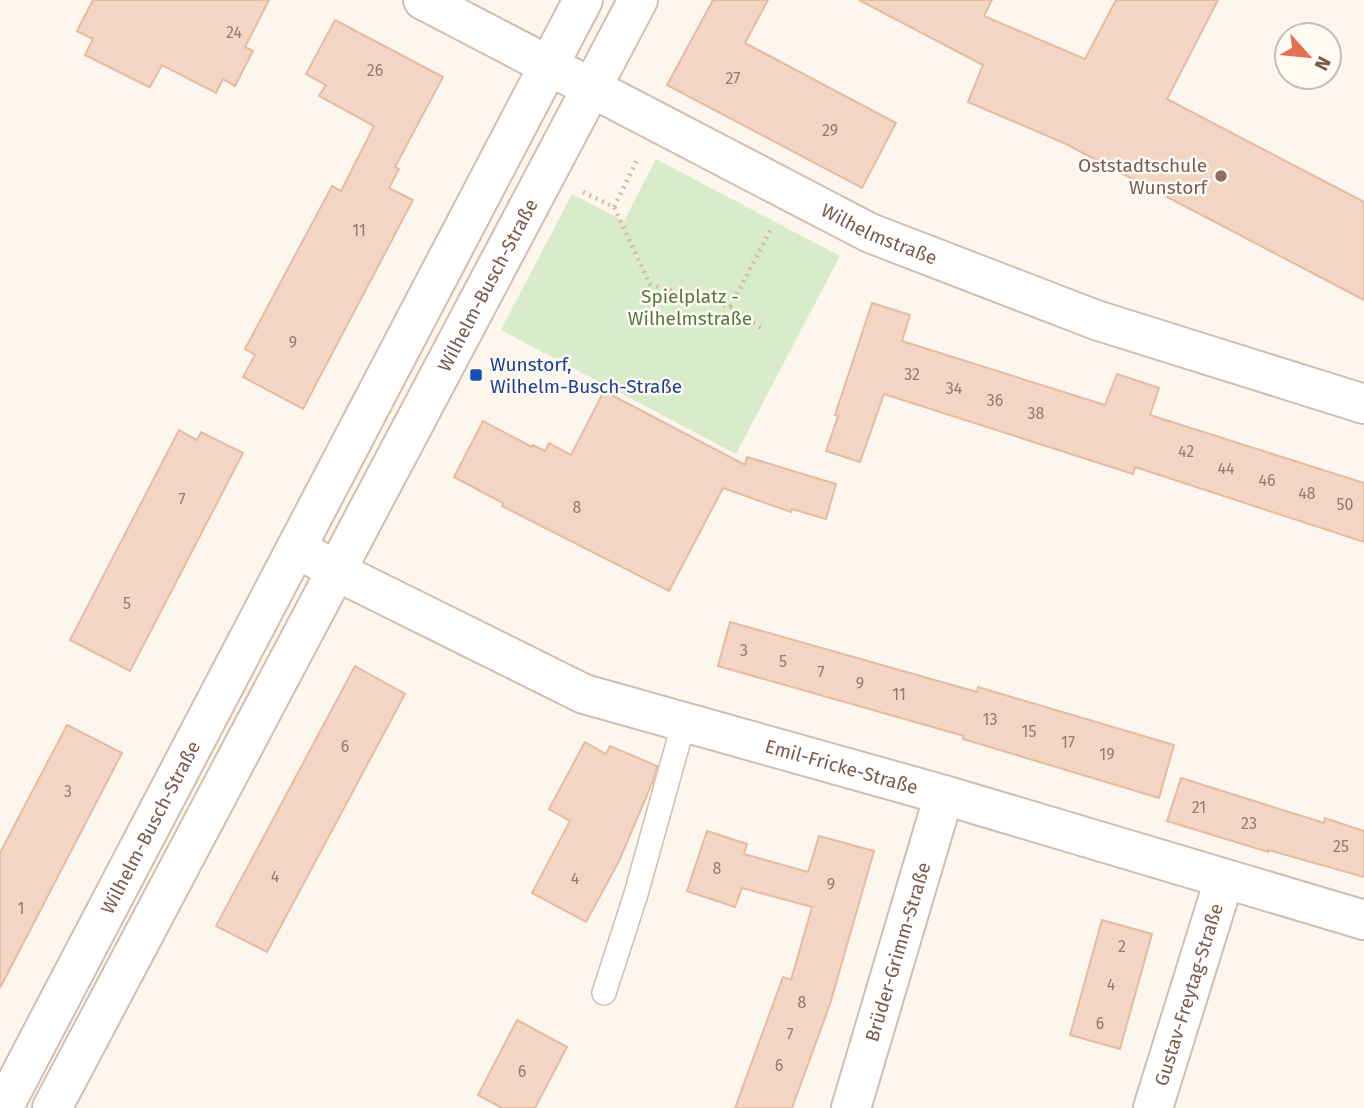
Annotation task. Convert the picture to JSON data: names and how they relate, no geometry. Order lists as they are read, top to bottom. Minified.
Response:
{"streets":{"street":["Wilhelmstraße","Wilhelm-Busch-Straße","Emil-Fricke-Straße","Brüder-Grimm-Straße","Gustav-Freytag-Straße"]},"crossings":[["Wilhelmstraße","Wilhelm-Busch-Straße"],["Wilhelm-Busch-Straße","Emil-Fricke-Straße"],["Emil-Fricke-Straße","Brüder-Grimm-Straße"],["Emil-Fricke-Straße","Gustav-Freytag-Straße"]],"parks":["Spielplatz - Wilhelmstraße"],"places":{"other":["Oststadtschule Wunstorf"],"transit":["Wunstorf, Wilhelm-Busch-Straße"]},"house_numbers":["24","26","27","29","11","9","32","34","36","38","42","44","46","48","7","50","8","5","3","5","7","9","11","13","15","17","6","19","3","21","23","25","8","4","4","9","1","2","4","8","6","7","6","6"],"north":"bottom right"}
